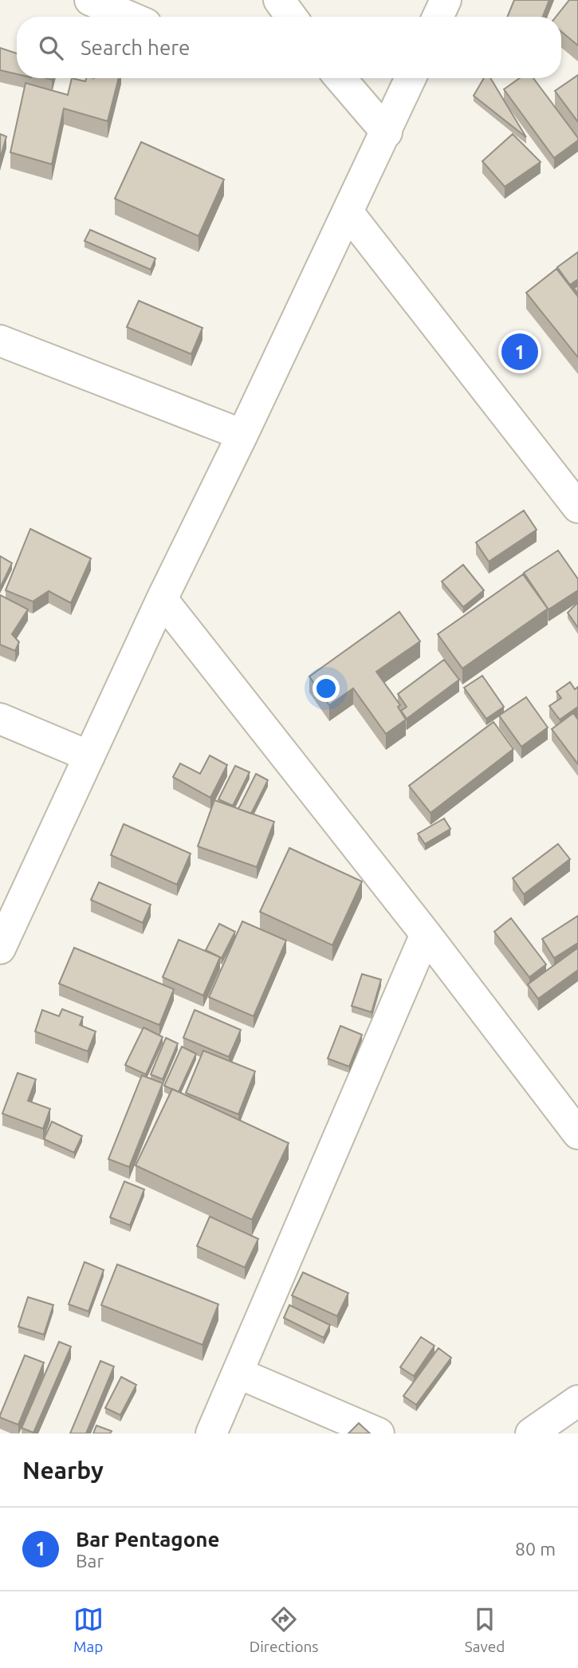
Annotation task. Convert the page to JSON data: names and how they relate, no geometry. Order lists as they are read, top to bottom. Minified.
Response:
{"page":{"search":"Search here","pins":"1","heading":"Nearby","list":[{"mark":"1","name":"Bar Pentagone","note":"Bar","value":"80 m"}],"nav":["Map","Directions","Saved"]}}
